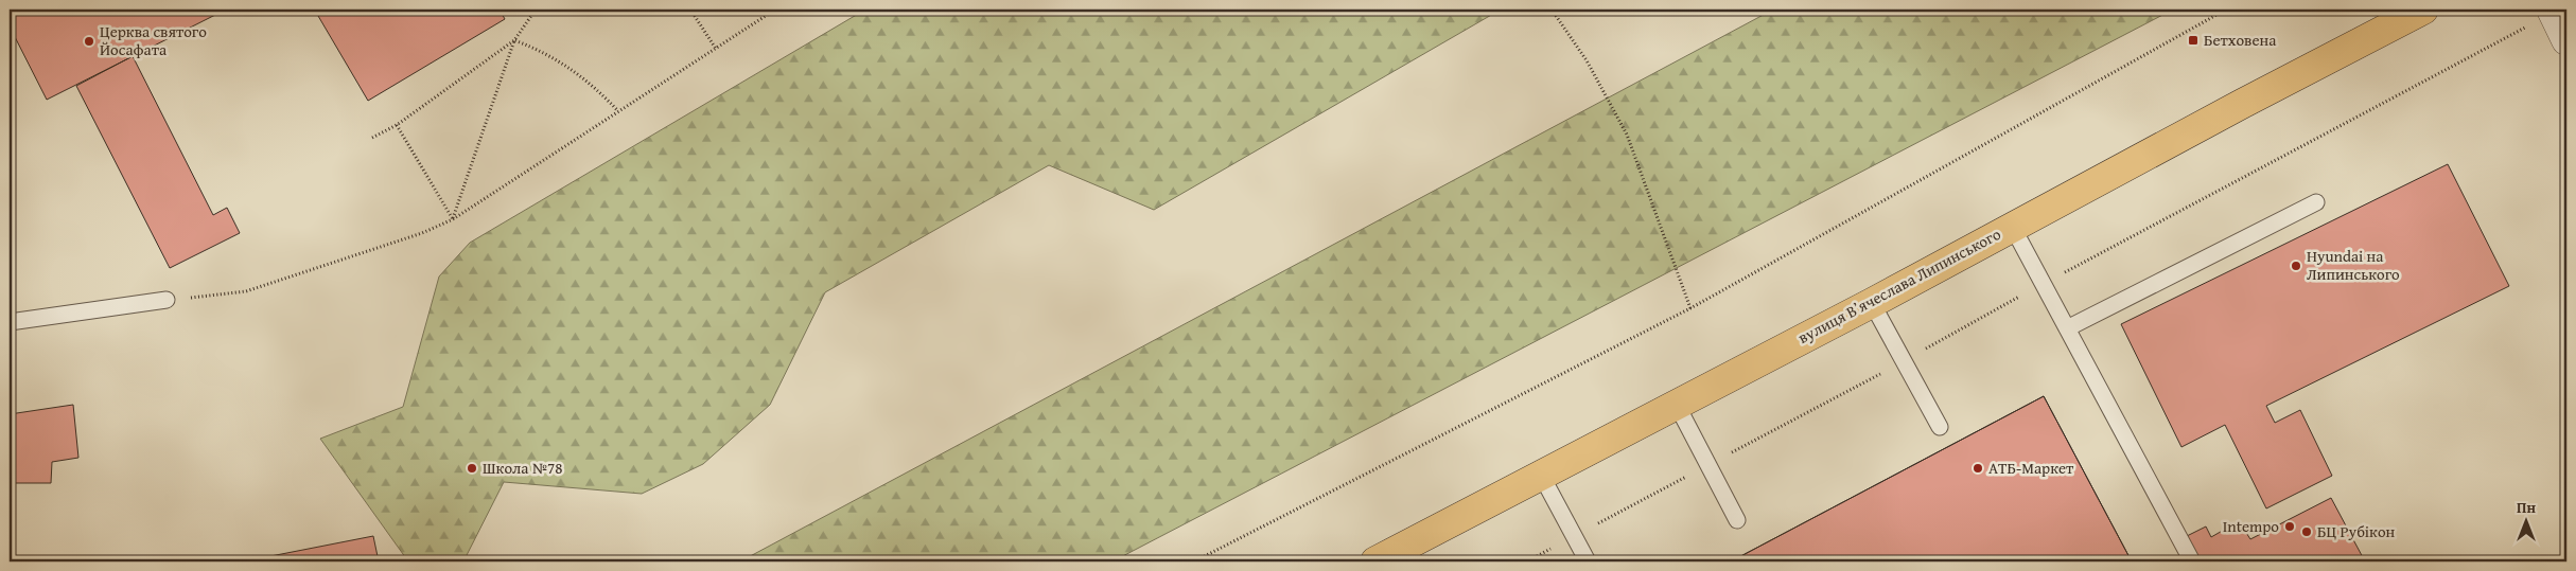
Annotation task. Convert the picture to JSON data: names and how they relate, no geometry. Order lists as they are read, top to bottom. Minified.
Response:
{"streets":{"main road":["вулиця Вʼячеслава Липинського"]},"places":{"transit":["Бетховена"],"other":["Церква святого Йосафата","Hyundai на Липинського","Школа №78","АТБ-Маркет","Intempo","БЦ Рубікон"]},"north":"top"}
